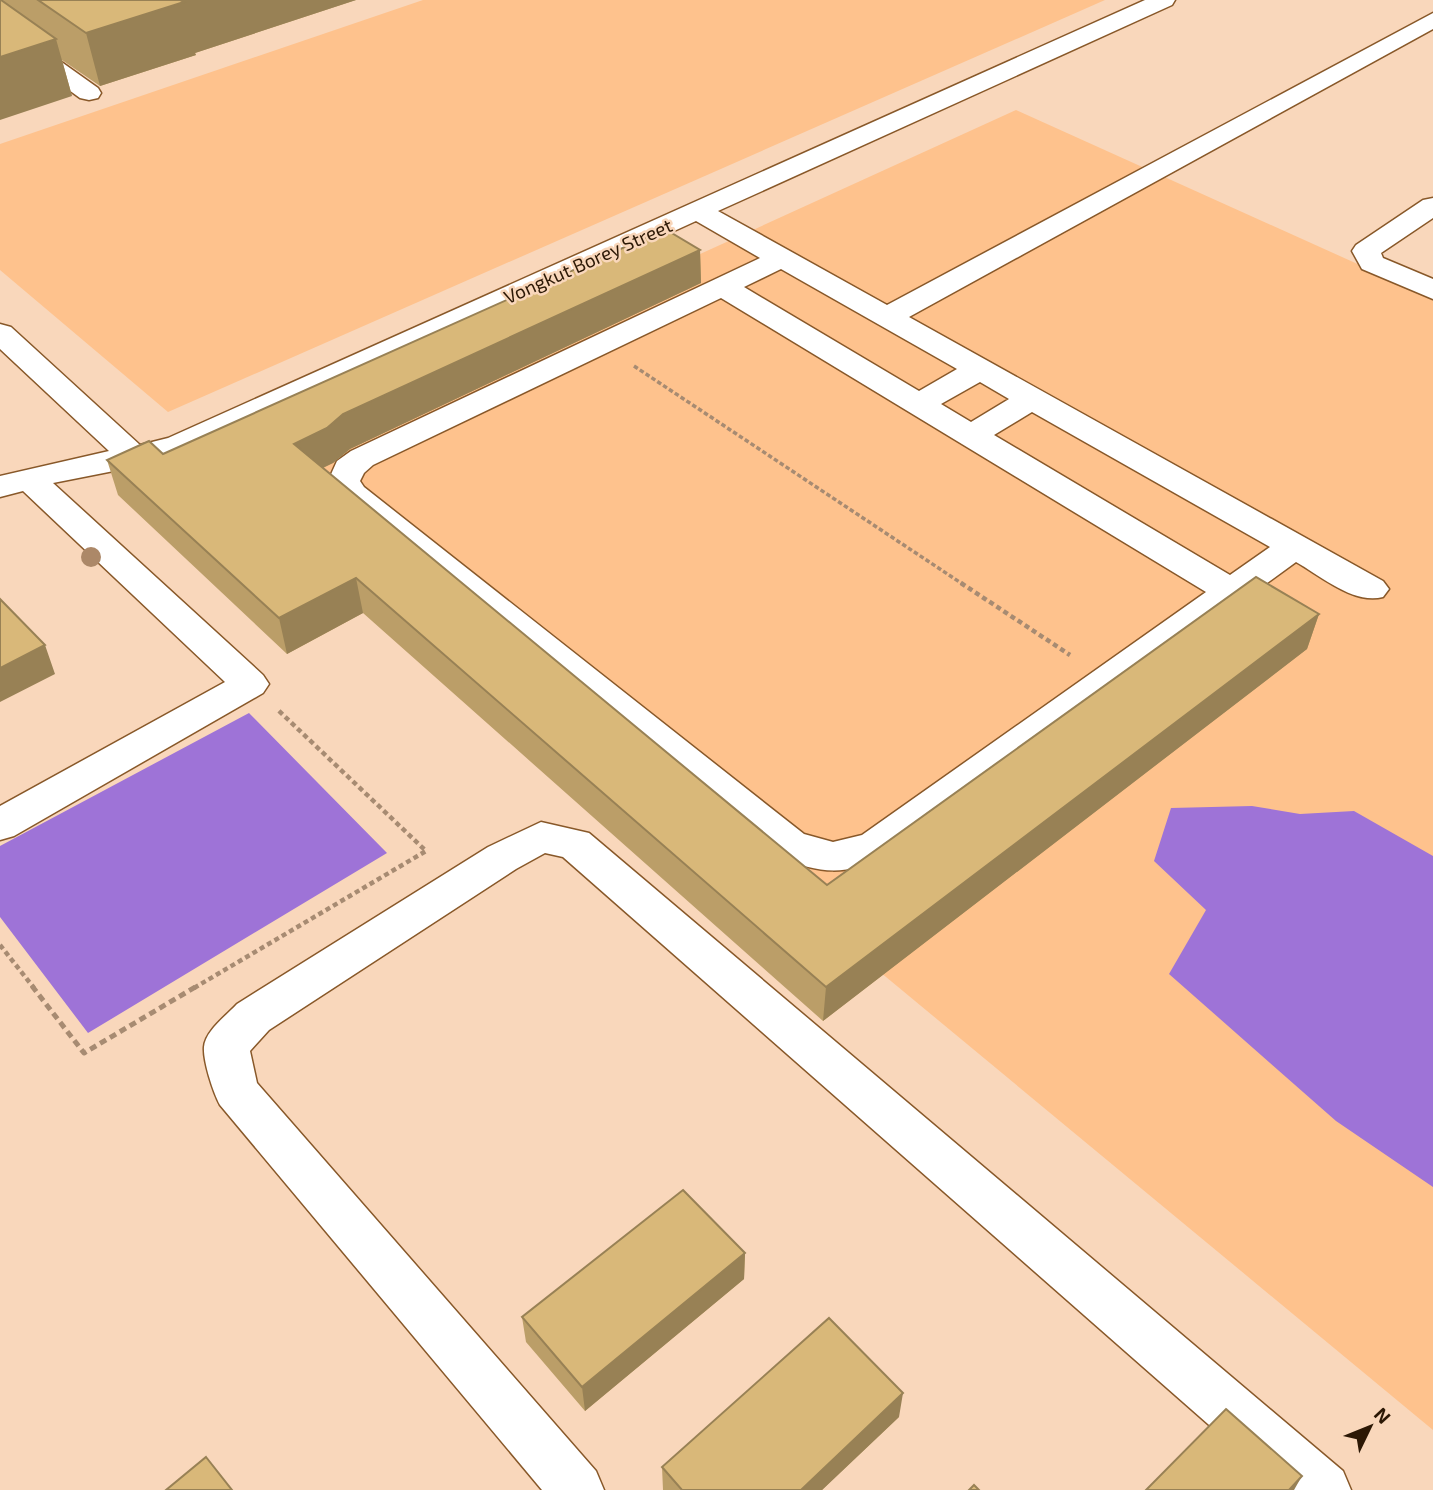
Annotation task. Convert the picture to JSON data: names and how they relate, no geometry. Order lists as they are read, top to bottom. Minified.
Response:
{"streets":{"street":["Vongkut Borey Street"]},"north":"top right"}
